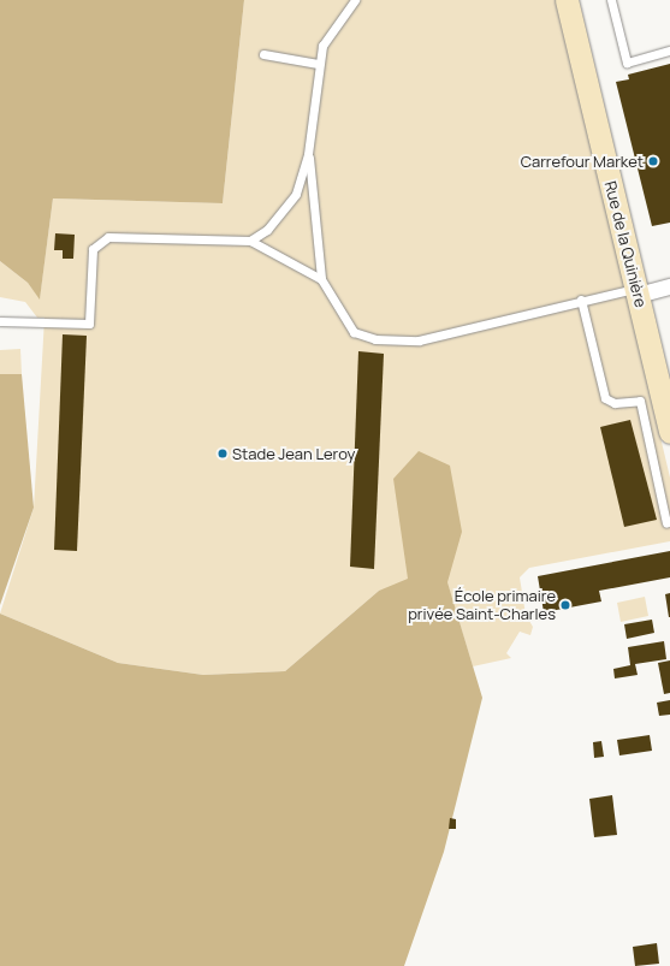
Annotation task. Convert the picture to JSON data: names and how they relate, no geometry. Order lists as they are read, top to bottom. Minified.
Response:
{"streets":{"street":["Rue de la Quinière"]},"places":["Carrefour Market","Stade Jean Leroy","École primaire privée Saint-Charles"]}
